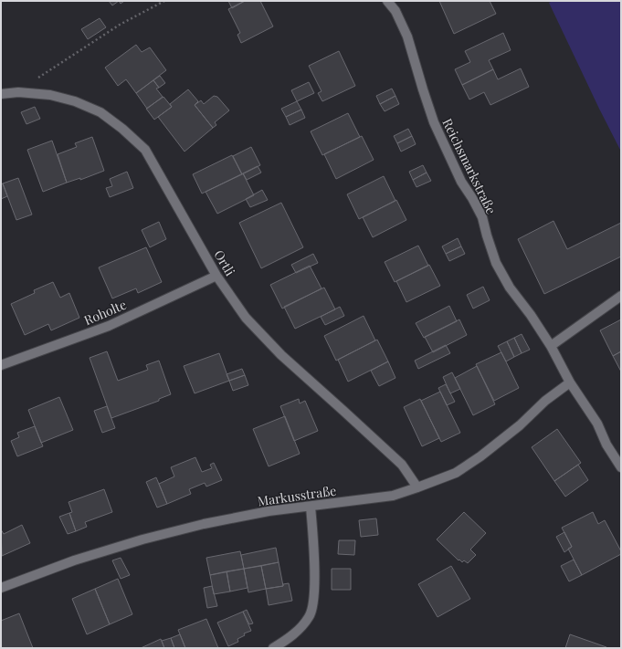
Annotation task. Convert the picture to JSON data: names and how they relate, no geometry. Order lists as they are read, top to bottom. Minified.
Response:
{"streets":{"street":["Reichsmarkstraße","Ortli","Roholte","Markusstraße"]},"crossings":[["Reichsmarkstraße","Markusstraße"],["Ortli","Roholte"],["Ortli","Markusstraße"]]}
